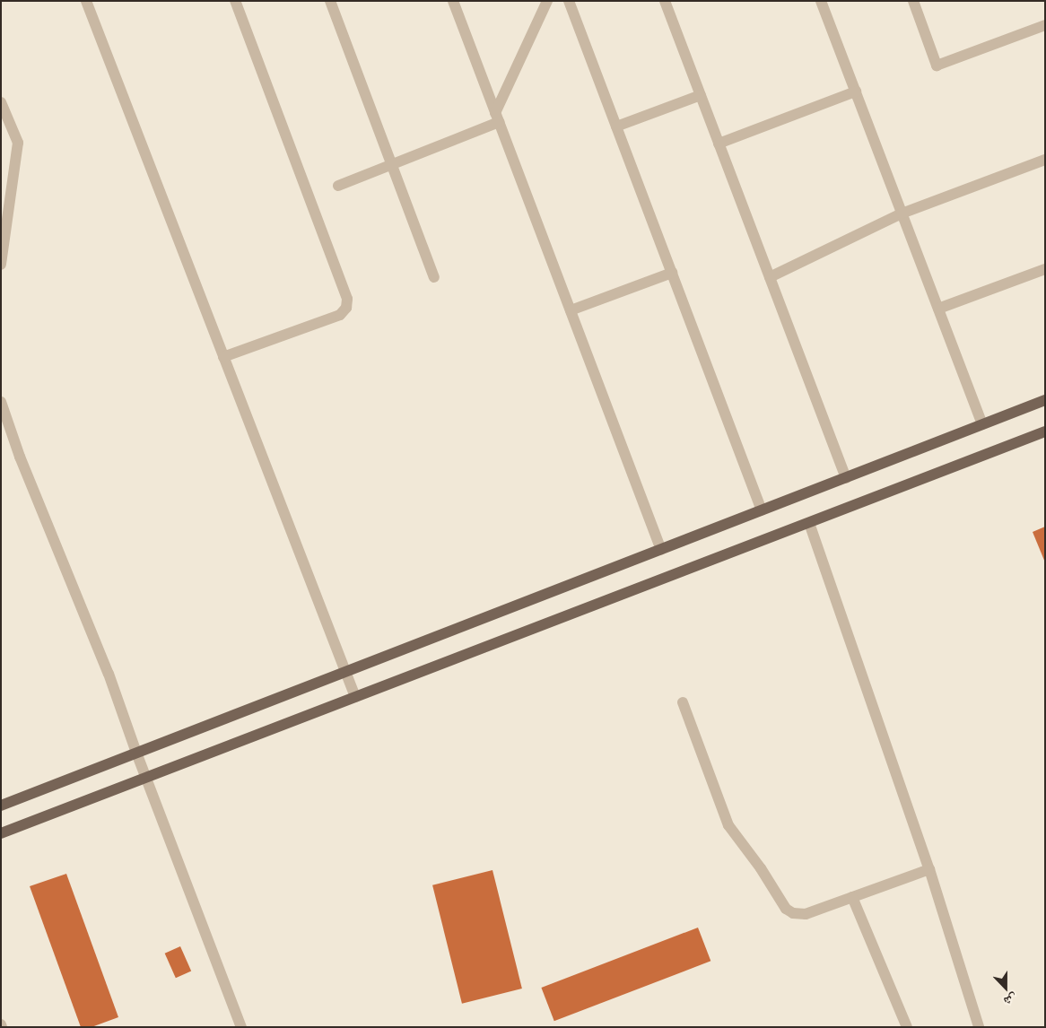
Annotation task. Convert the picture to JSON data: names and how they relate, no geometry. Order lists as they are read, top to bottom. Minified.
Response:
{"north":"bottom"}
